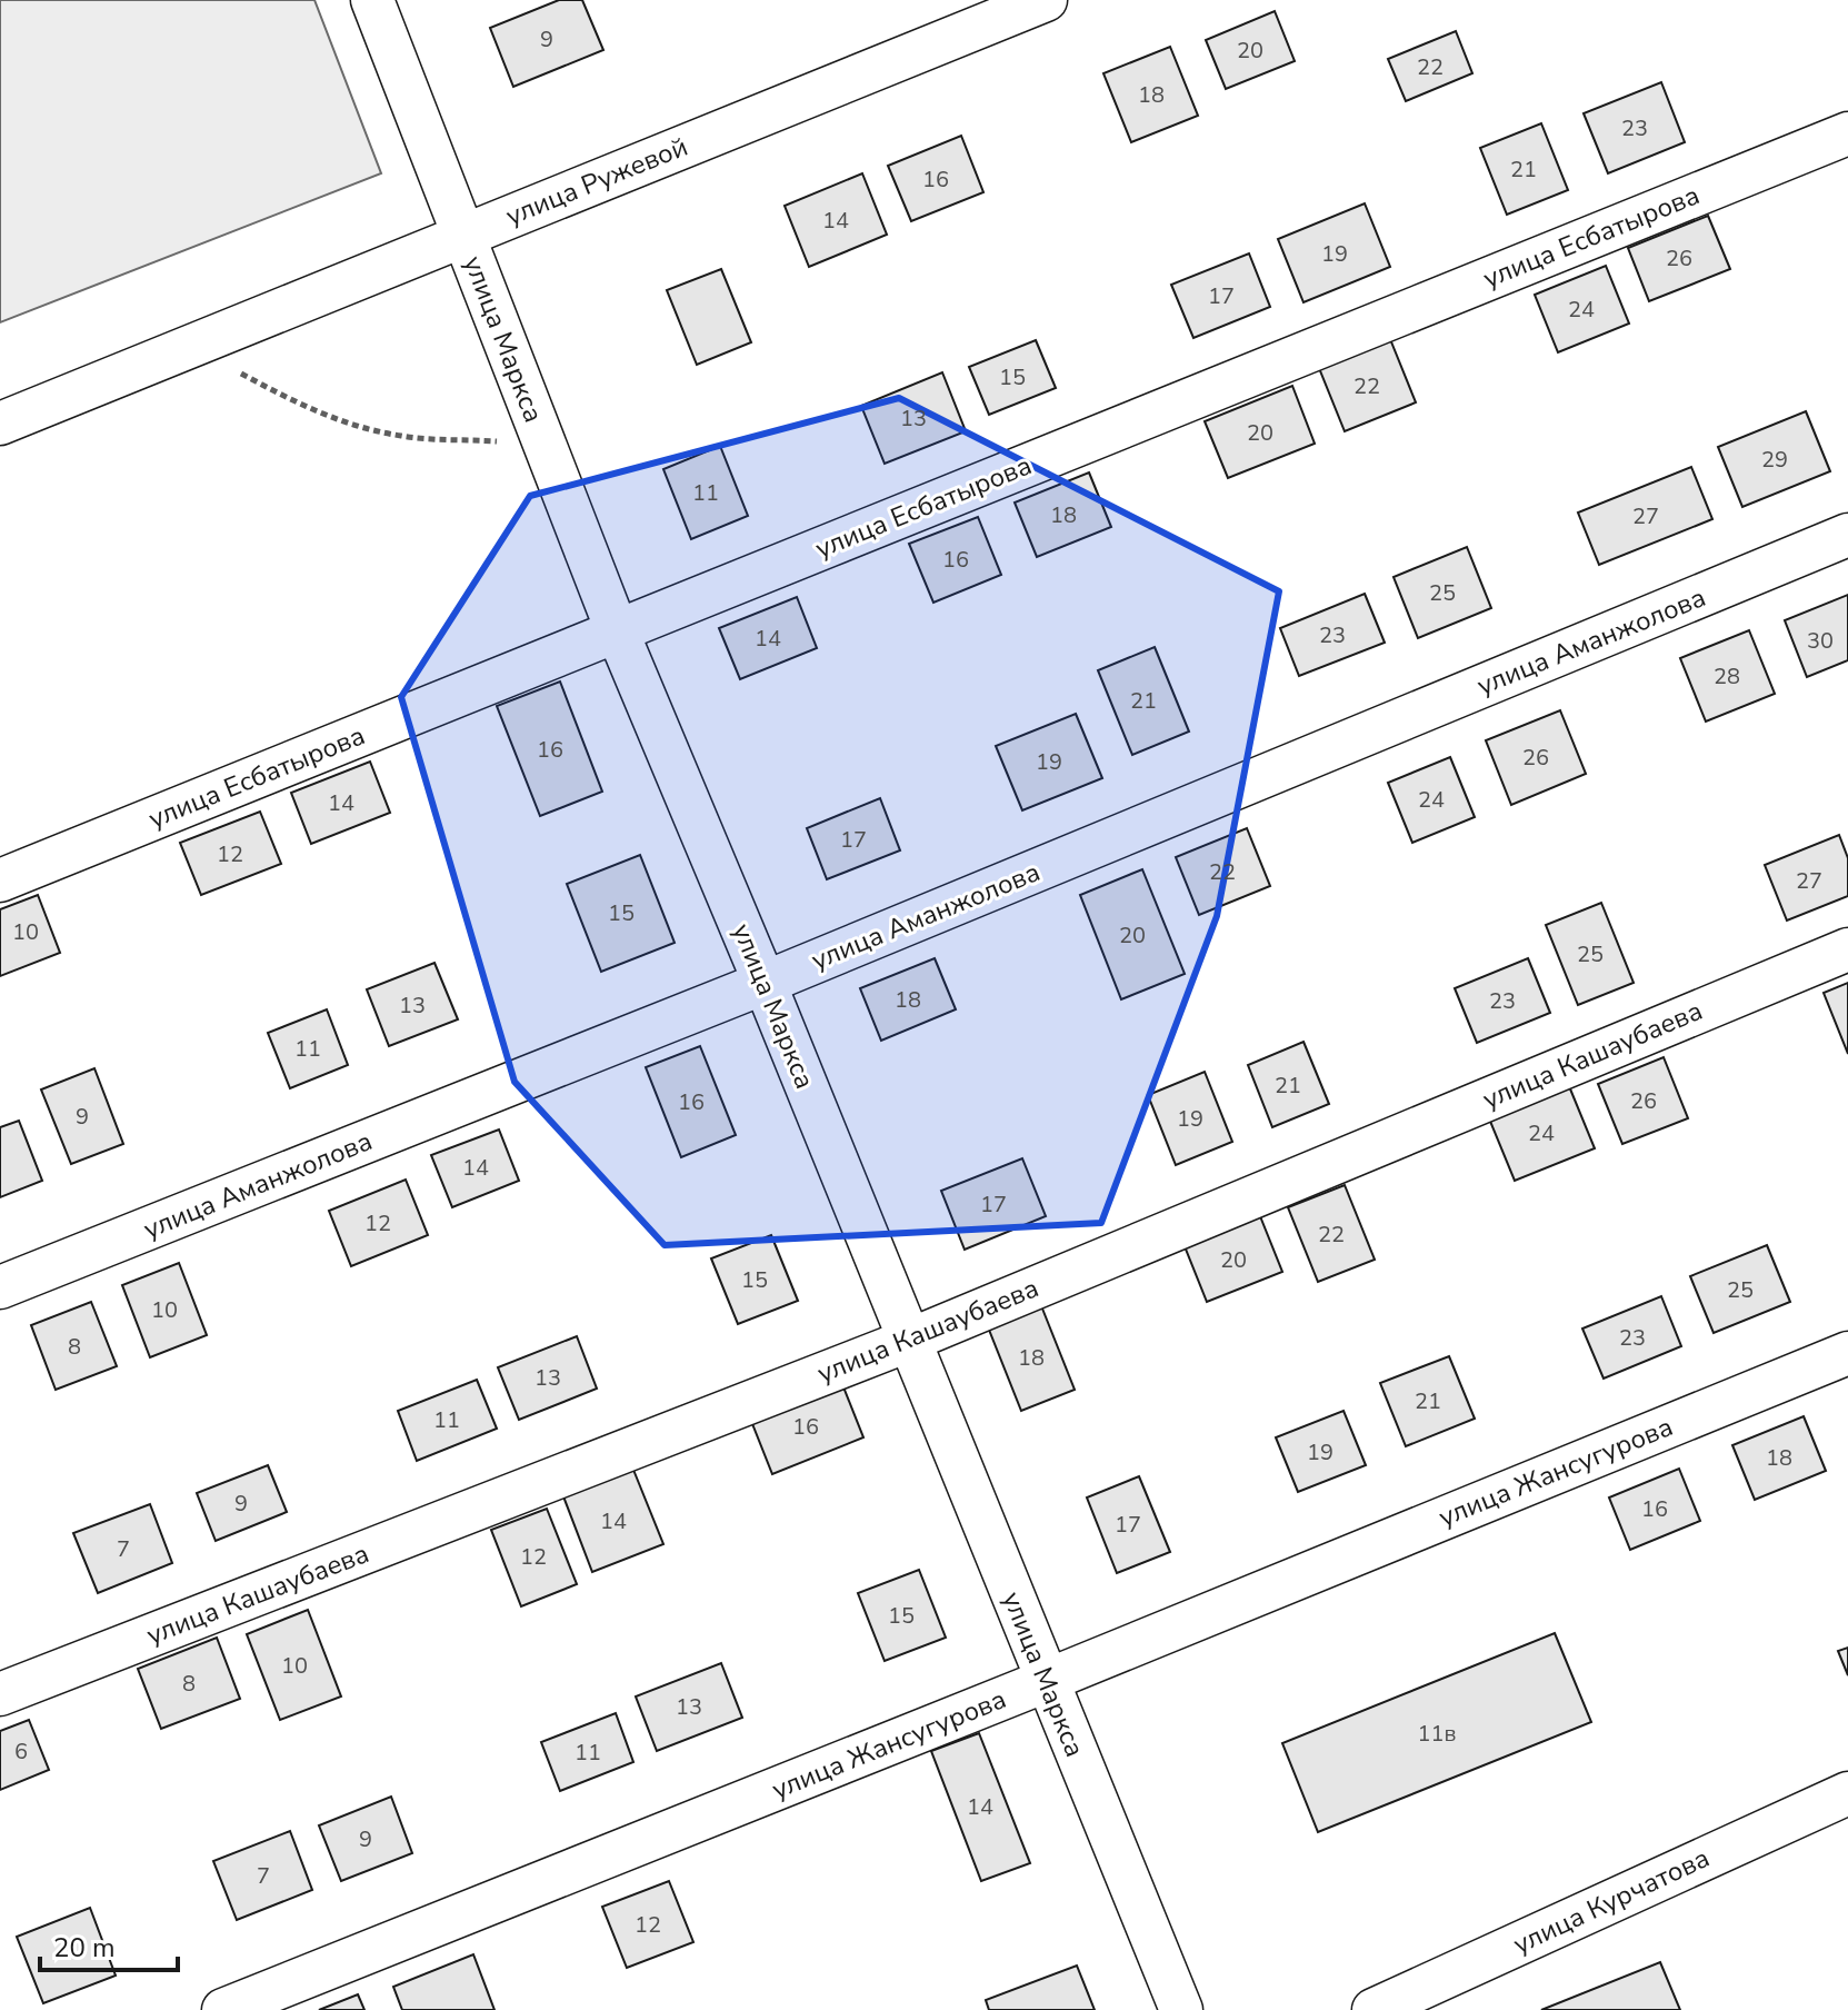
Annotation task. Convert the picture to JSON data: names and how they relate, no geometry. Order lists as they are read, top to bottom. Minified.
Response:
{"streets":{"street":["улица Ружевой","улица Есбатырова","улица Маркса","улица Аманжолова","улица Кашаубаева","улица Жансугурова","улица Курчатова"]},"crossings":[["улица Ружевой","улица Маркса"],["улица Есбатырова","улица Маркса"],["улица Маркса","улица Аманжолова"],["улица Маркса","улица Кашаубаева"],["улица Маркса","улица Жансугурова"]],"house_numbers":["9","20","22","18","23","21","16","14","19","26","17","24","15","22","13","20","29","11","18","27","16","25","23","14","30","28","21","16","26","19","24","14","17","12","22","27","15","10","20","25","18","23","13","11","21","26","16","9","19","24","14","17","12","22","20","15","25","10","23","8","18","13","21","11","16","19","18","9","16","14","17","7","12","15","10","8","13","11в","6","11","14","9","7","12"],"scale_bar":"20 m"}
